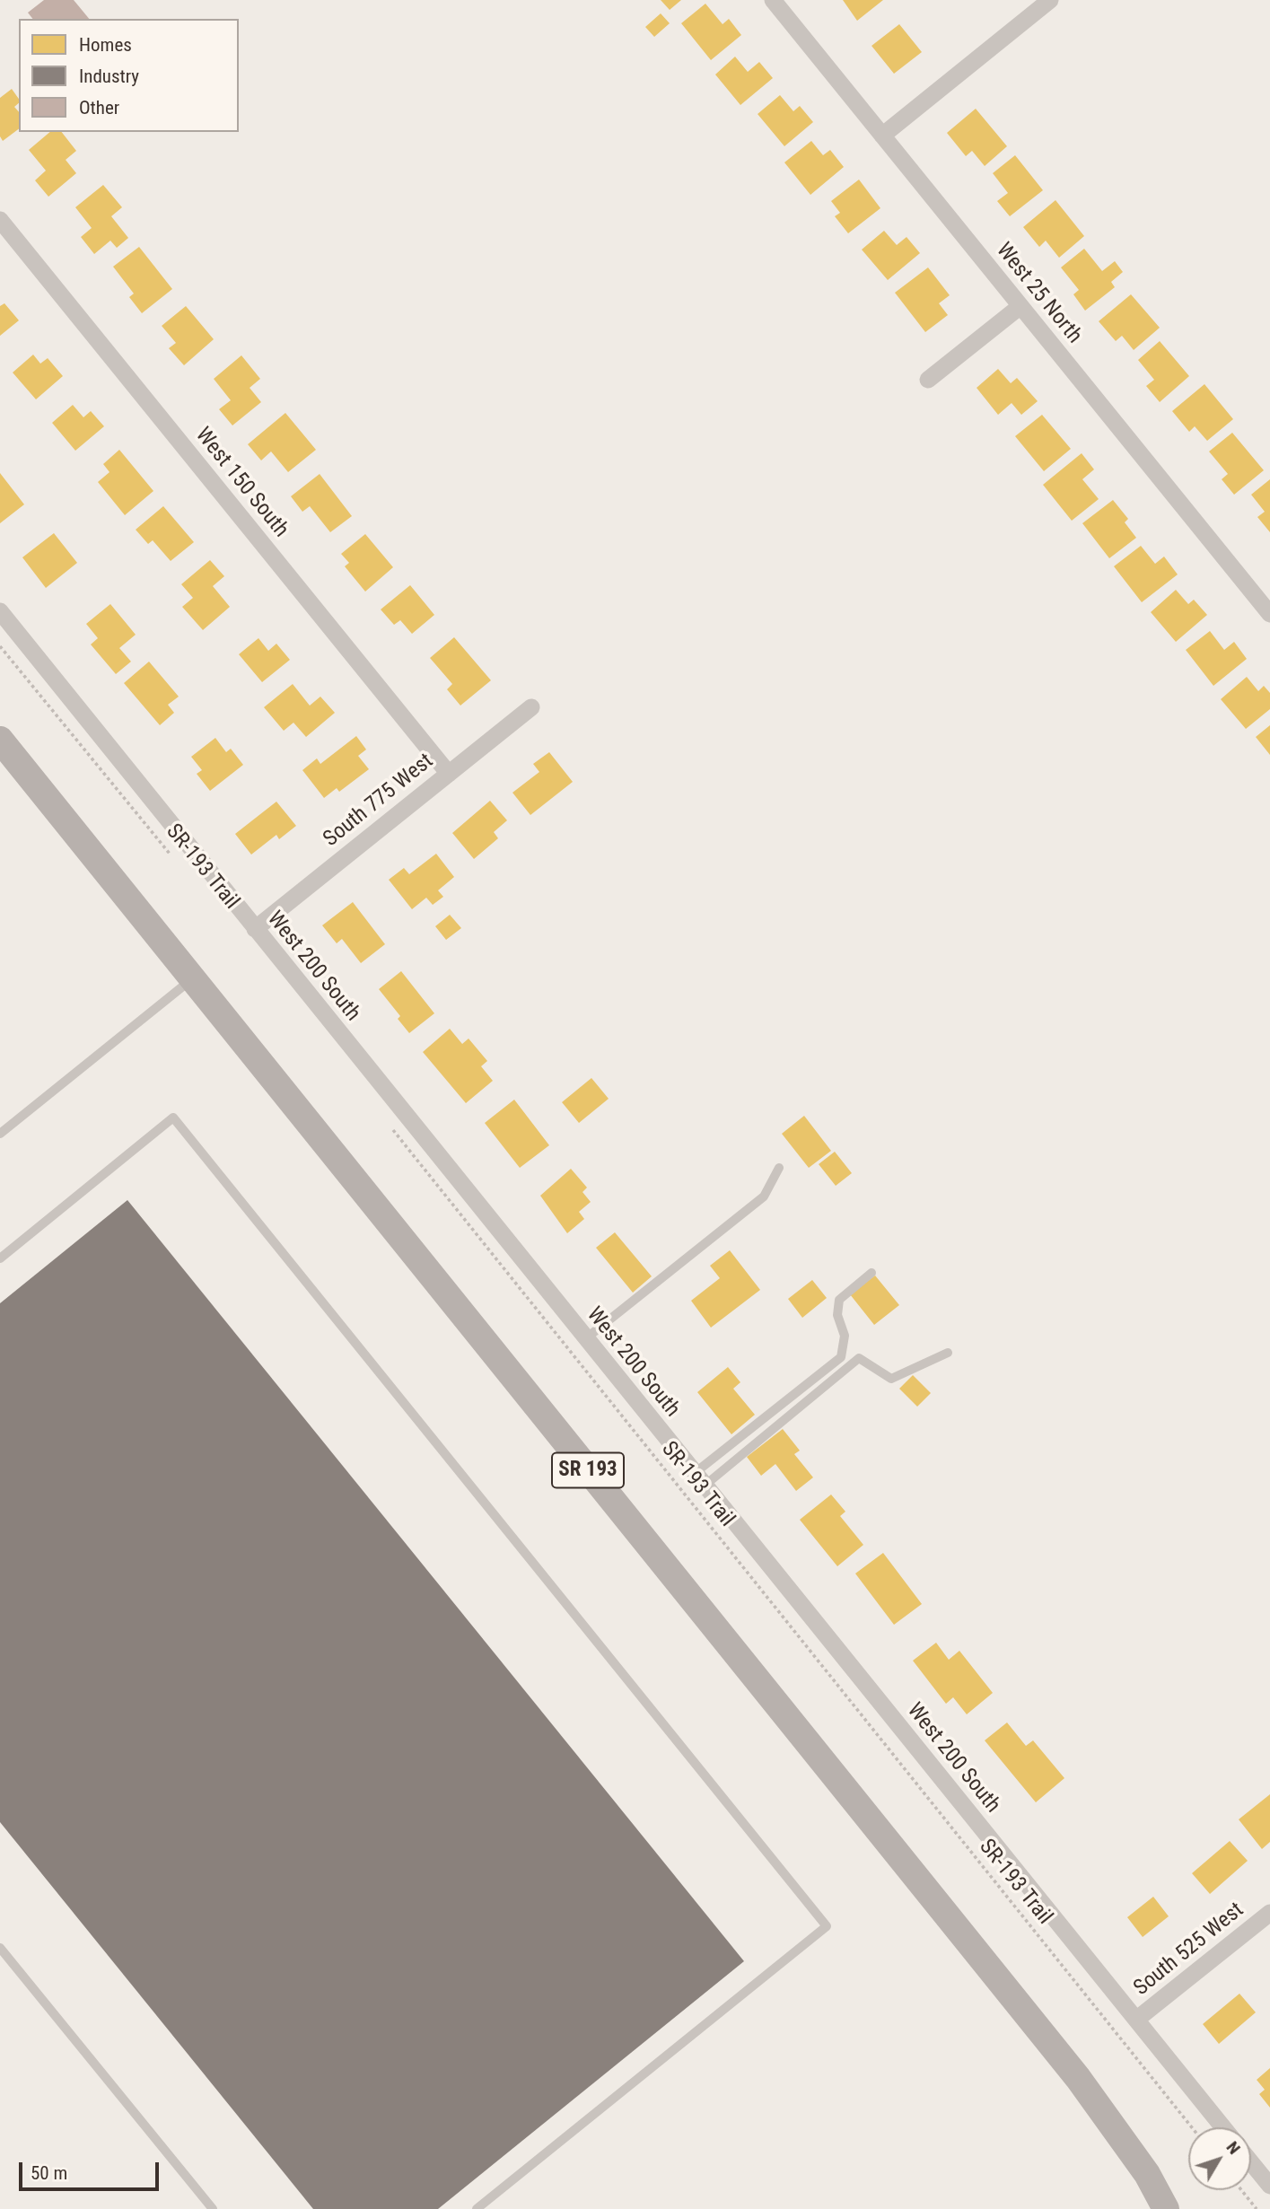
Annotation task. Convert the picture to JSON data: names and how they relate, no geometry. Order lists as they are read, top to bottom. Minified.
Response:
{"streets":{"main road":["SR 193"],"street":["West 25 North","West 150 South","South 775 West","West 200 South","South 525 West"],"path":["SR-193 Trail"]},"crossings":[["West 150 South","South 775 West"],["South 775 West","West 200 South"],["West 200 South","South 525 West"]],"legend":["Homes","Industry","Other"],"scale_bar":"50 m","north":"top right"}
